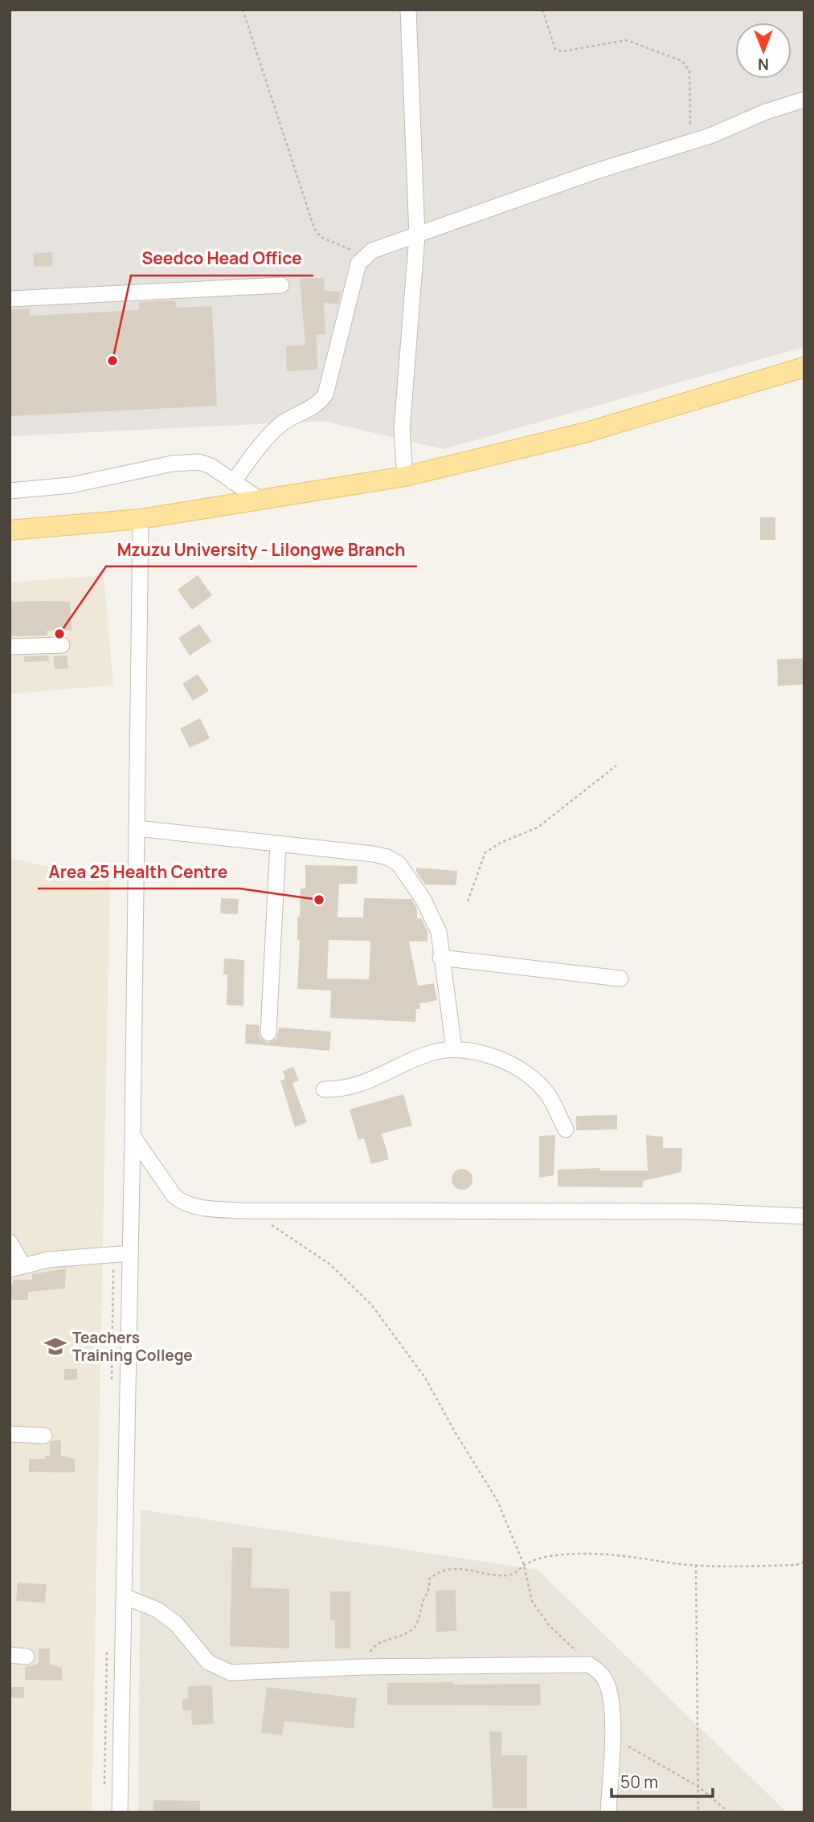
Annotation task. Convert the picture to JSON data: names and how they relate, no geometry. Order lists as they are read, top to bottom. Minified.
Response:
{"places":{"other":["Seedco Head Office","Mzuzu University - Lilongwe Branch","Area 25 Health Centre"],"school or university":["Teachers Training College"]},"scale_bar":"50 m","north":"bottom"}
